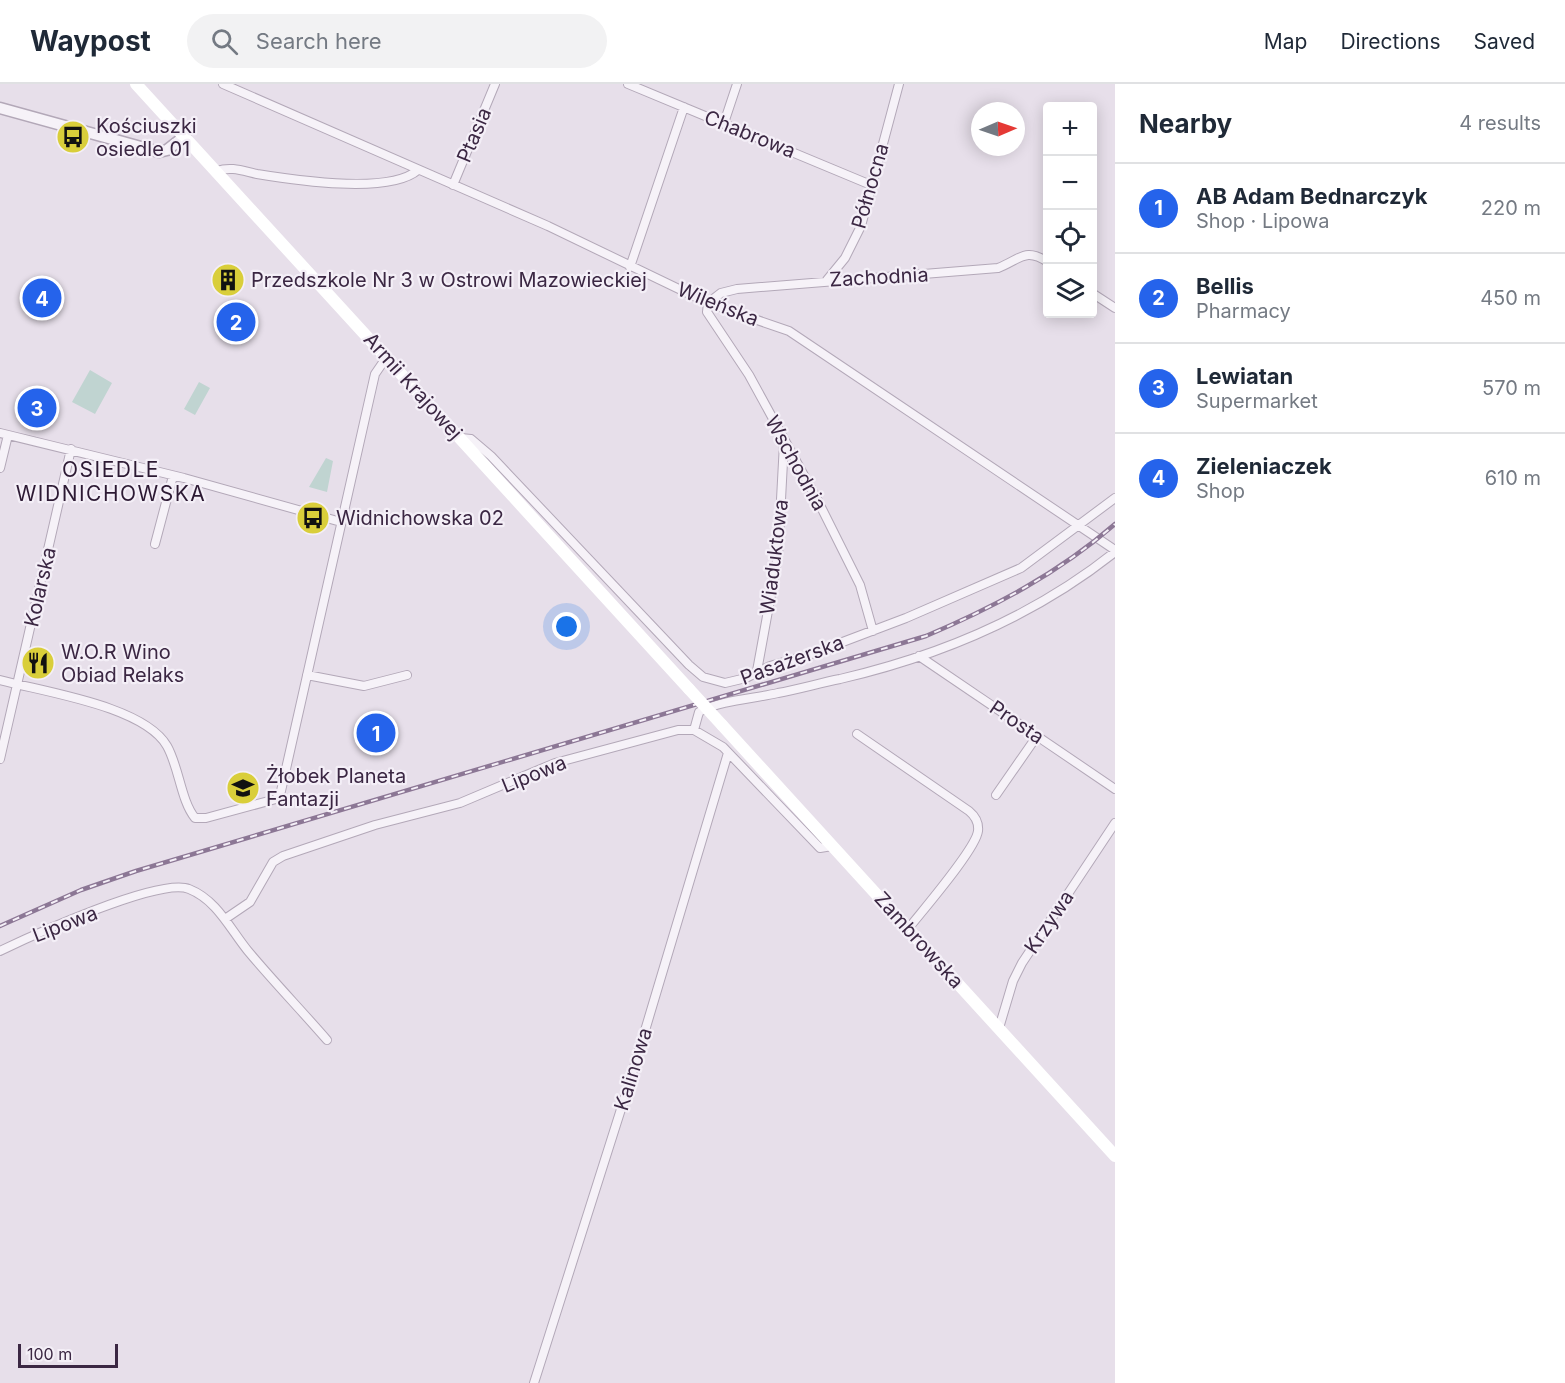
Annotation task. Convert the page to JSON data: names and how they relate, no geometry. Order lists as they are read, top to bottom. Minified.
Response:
{"streets":{"main road":["Armii Krajowej","Zambrowska"],"street":["Chabrowa","Ptasia","Północna","Zachodnia","Wileńska","Wschodnia","Wiaduktowa","Kolarska","Pasażerska","Prosta","Lipowa","Krzywa","Kalinowa"]},"crossings":[["Chabrowa","Północna"],["Ptasia","Wileńska"],["Północna","Zachodnia"],["Zachodnia","Wileńska"],["Zachodnia","Wschodnia"],["Wileńska","Wschodnia"],["Wileńska","Pasażerska"],["Armii Krajowej","Pasażerska"],["Armii Krajowej","Zambrowska"],["Wschodnia","Wiaduktowa"],["Wschodnia","Pasażerska"],["Wiaduktowa","Pasażerska"],["Krzywa","Zambrowska"]],"districts":["OSIEDLE WIDNICHOWSKA"],"places":{"bus stop":["Kościuszki osiedle 01","Widnichowska 02"],"building":["Przedszkole Nr 3 w Ostrowi Mazowieckiej"],"restaurant":["W.O.R Wino Obiad Relaks"],"school or university":["Żłobek Planeta Fantazji"]},"scale_bar":"100 m","north":"right","page":{"header":"Waypost","search":"Search here","nav":["Map","Directions","Saved"],"heading":["Nearby","4 results"],"map_buttons":["+","−"],"list":[{"mark":"1","name":"AB Adam Bednarczyk","note":"Shop · Lipowa","value":"220 m"},{"mark":"2","name":"Bellis","note":"Pharmacy","value":"450 m"},{"mark":"3","name":"Lewiatan","note":"Supermarket","value":"570 m"},{"mark":"4","name":"Zieleniaczek","note":"Shop","value":"610 m"}],"pins":["4","2","3","1"],"scale":"100 m"}}
